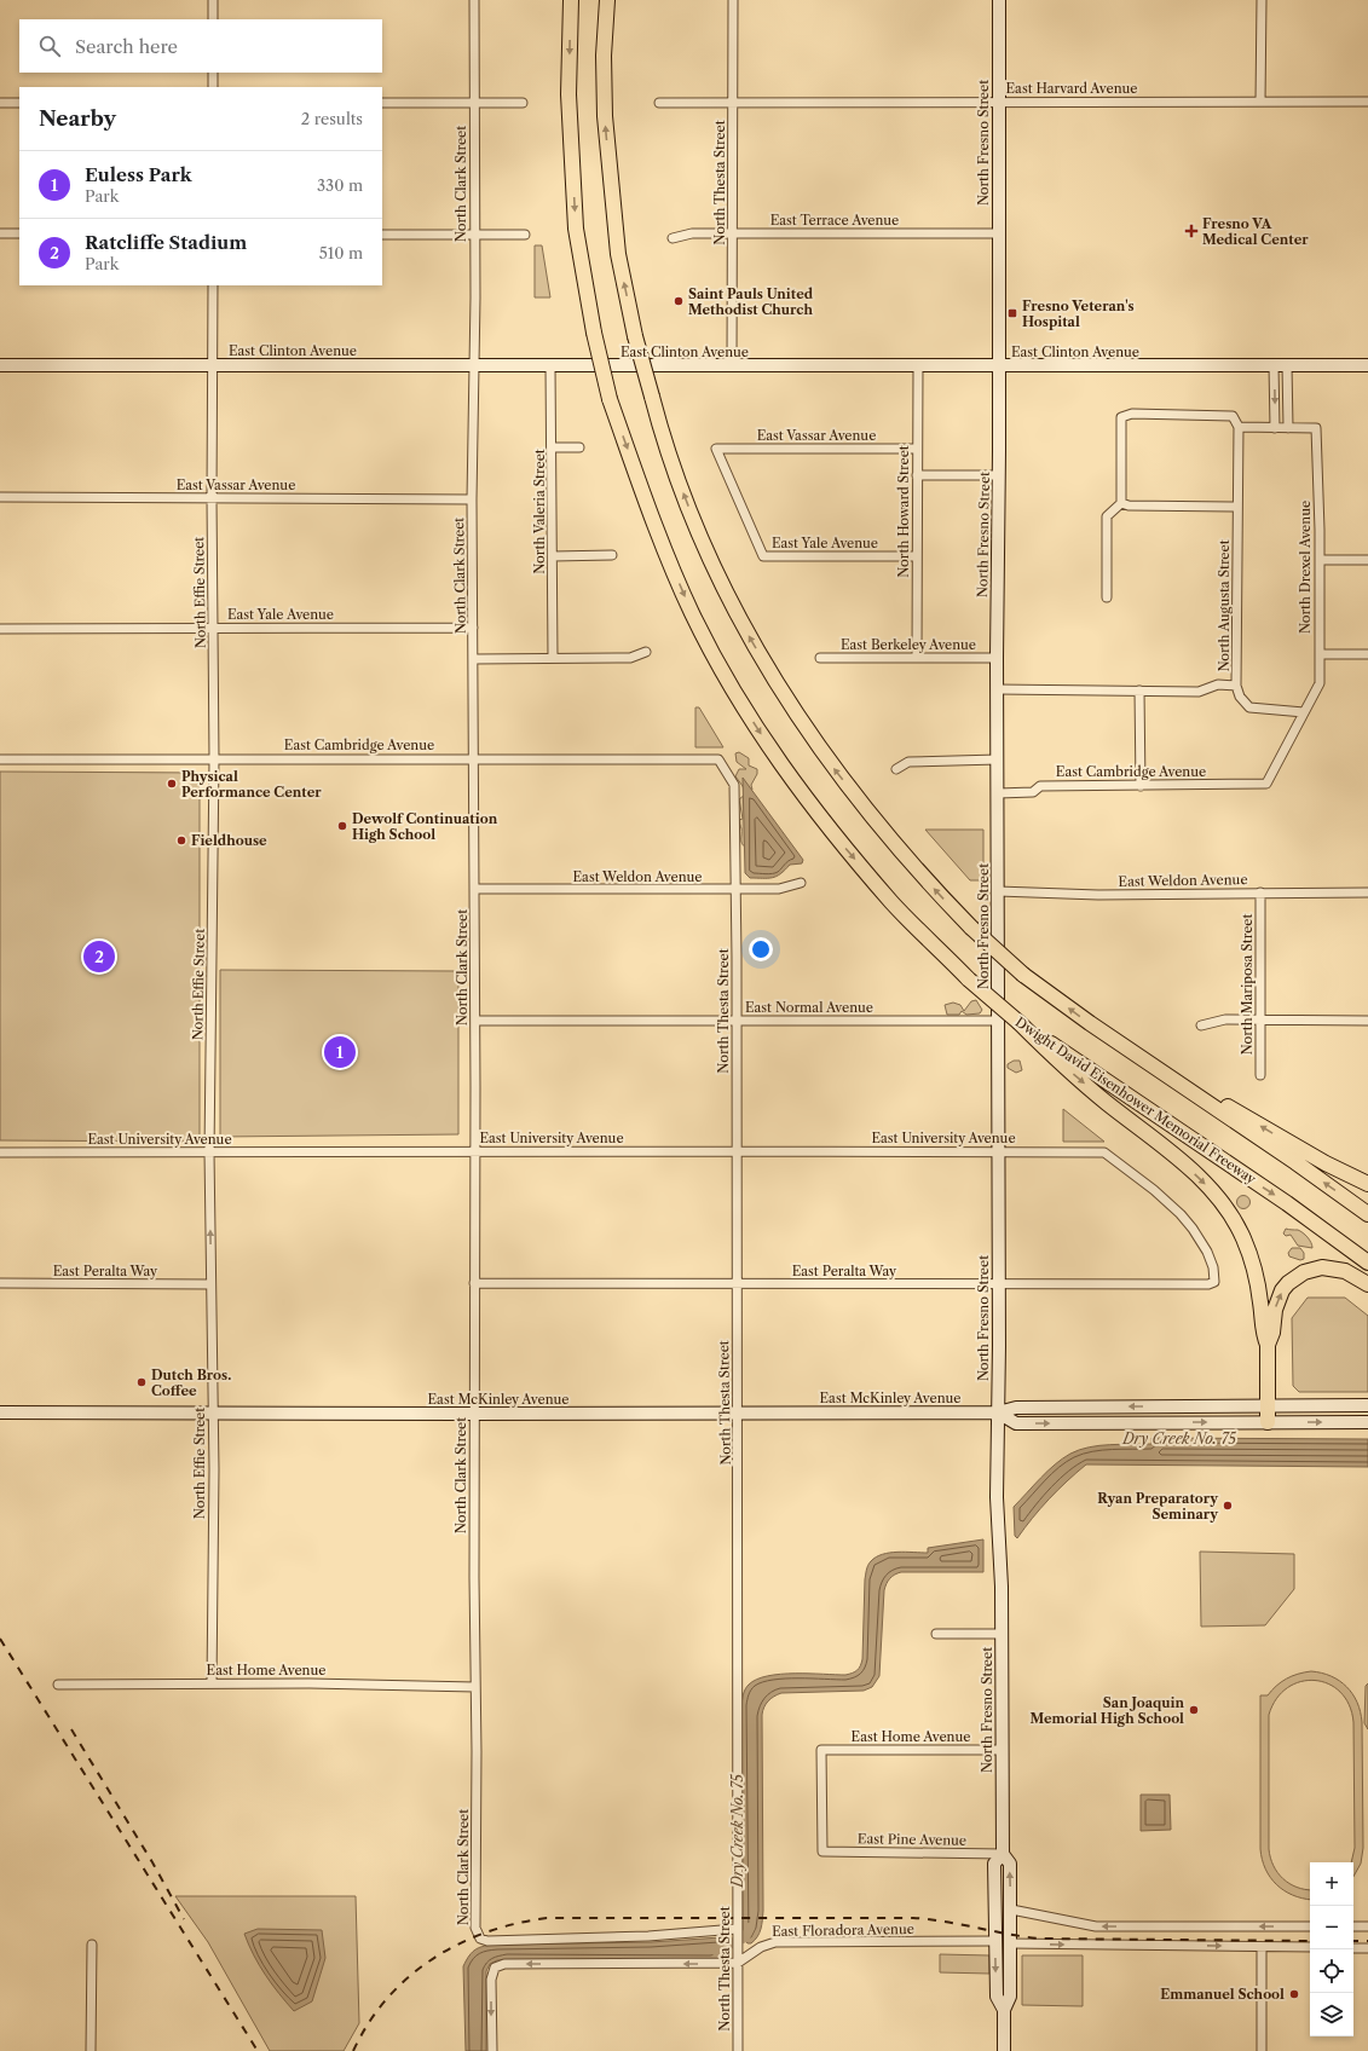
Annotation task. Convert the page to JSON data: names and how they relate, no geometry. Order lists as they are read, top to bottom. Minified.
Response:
{"streets":{"highway":["Dwight David Eisenhower Memorial Freeway"],"main road":["North Fresno Street","East Clinton Avenue","East McKinley Avenue"],"street":["East Harvard Avenue","North Thesta Street","North Clark Street","East Terrace Avenue","East Vassar Avenue","North Valeria Street","North Howard Street","East Yale Avenue","North Drexel Avenue","North Effie Street","North Augusta Street","East Berkeley Avenue","East Cambridge Avenue","East Weldon Avenue","North Mariposa Street","East Normal Avenue","East University Avenue","East Peralta Way","East Home Avenue","East Pine Avenue","East Floradora Avenue"]},"crossings":[["East Harvard Avenue","North Fresno Street"],["East Harvard Avenue","North Thesta Street"],["North Fresno Street","East Terrace Avenue"],["North Fresno Street","East Clinton Avenue"],["North Fresno Street","North Augusta Street"],["North Fresno Street","East Berkeley Avenue"],["North Fresno Street","East Cambridge Avenue"],["North Fresno Street","East Weldon Avenue"],["North Fresno Street","East Normal Avenue"],["North Fresno Street","East University Avenue"],["North Fresno Street","East Peralta Way"],["North Fresno Street","East McKinley Avenue"],["North Fresno Street","East Home Avenue"],["North Fresno Street","East Pine Avenue"],["North Fresno Street","East Floradora Avenue"],["North Thesta Street","North Clark Street"],["North Thesta Street","East Terrace Avenue"],["North Thesta Street","East Clinton Avenue"],["North Thesta Street","East Cambridge Avenue"],["North Thesta Street","East Weldon Avenue"],["North Thesta Street","East Normal Avenue"],["North Thesta Street","East University Avenue"],["North Thesta Street","East Peralta Way"],["North Thesta Street","East McKinley Avenue"],["North Thesta Street","East Floradora Avenue"],["North Clark Street","East Clinton Avenue"],["North Clark Street","East Vassar Avenue"],["North Clark Street","East Yale Avenue"],["North Clark Street","East Cambridge Avenue"],["North Clark Street","East Weldon Avenue"],["North Clark Street","East Normal Avenue"],["North Clark Street","East University Avenue"],["North Clark Street","East Peralta Way"],["North Clark Street","East McKinley Avenue"],["North Clark Street","East Home Avenue"],["East Clinton Avenue","North Valeria Street"],["East Clinton Avenue","North Howard Street"],["East Clinton Avenue","North Effie Street"],["East Vassar Avenue","North Howard Street"],["East Vassar Avenue","East Yale Avenue"],["East Vassar Avenue","North Effie Street"],["North Howard Street","East Yale Avenue"],["North Howard Street","East Berkeley Avenue"],["East Yale Avenue","North Effie Street"],["North Drexel Avenue","East Cambridge Avenue"],["North Effie Street","East Cambridge Avenue"],["North Effie Street","East University Avenue"],["North Effie Street","East Peralta Way"],["North Effie Street","East McKinley Avenue"],["North Effie Street","East Home Avenue"],["East Weldon Avenue","North Mariposa Street"],["East University Avenue","East Peralta Way"],["East Home Avenue","East Pine Avenue"]],"water":["Dry Creek No. 75"],"places":{"health":["Fresno VA Medical Center"],"other":["Saint Pauls United Methodist Church","Physical Performance Center","Dewolf Continuation High School","Fieldhouse","Dutch Bros. Coffee","Ryan Preparatory Seminary","San Joaquin Memorial High School","Emmanuel School"],"transit":["Fresno Veteran's Hospital"]},"page":{"search":"Search here","heading":["Nearby","2 results"],"list":[{"mark":"1","name":"Euless Park","note":"Park","value":"330 m"},{"mark":"2","name":"Ratcliffe Stadium","note":"Park","value":"510 m"}],"pins":["2","1"],"map_buttons":["+","−"]}}
